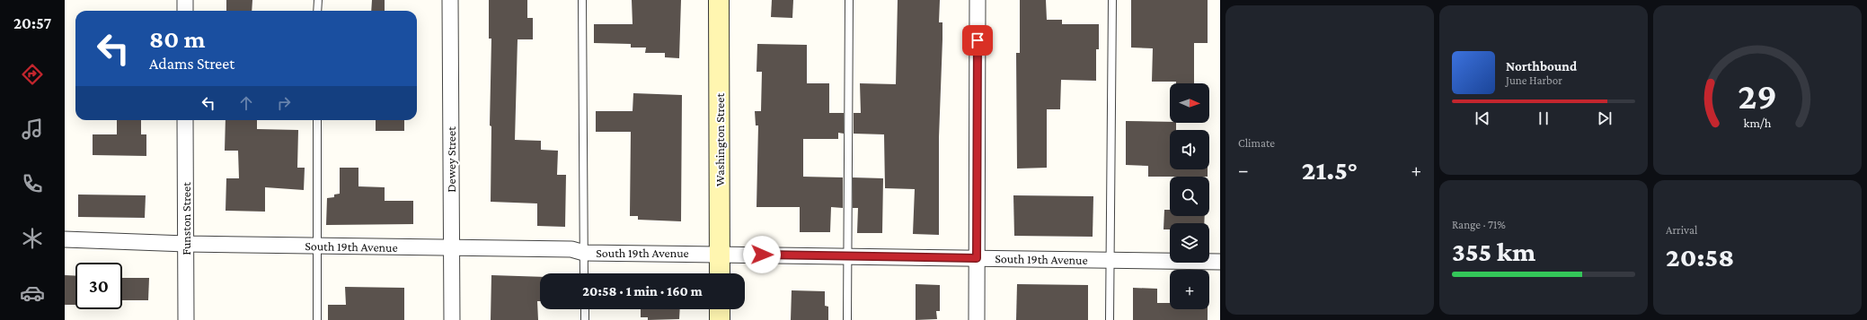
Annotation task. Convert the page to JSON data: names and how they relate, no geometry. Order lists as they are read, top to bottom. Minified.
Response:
{"streets":{"street":["Washington Street","Dewey Street","Funston Street","South 19th Avenue"]},"crossings":[["Washington Street","South 19th Avenue"],["Dewey Street","South 19th Avenue"],["Funston Street","South 19th Avenue"]],"north":"right","page":{"tabs":"20:57","tile":["Climate",["Range · 71%","355 km"],["Arrival","20:58"]],"turn":["80 m","Adams Street"],"song":["Northbound","June Harbor"],"map_buttons":"+","heat":["−","21.5°","+"],"limit":"30","trip":"20:58 · 1 min · 160 m","gauge":["29","km/h"]}}
